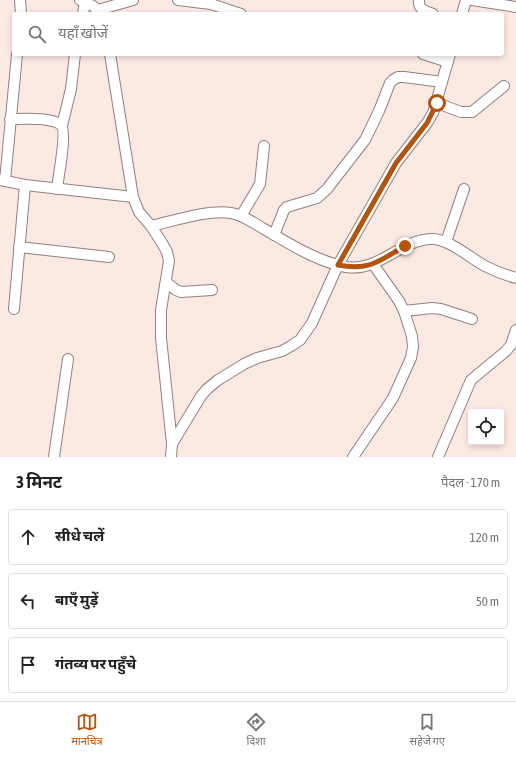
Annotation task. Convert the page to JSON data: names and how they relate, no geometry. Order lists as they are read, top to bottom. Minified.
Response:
{"page":{"search":"यहाँ खोजें","heading":["3 मिनट","पैदल · 170 m"],"list":[["सीधे चलें","120 m"],["बाएँ मुड़ें","50 m"],"गंतव्य पर पहुँचे"],"nav":["मानचित्र","दिशा","सहेजे गए"]}}
